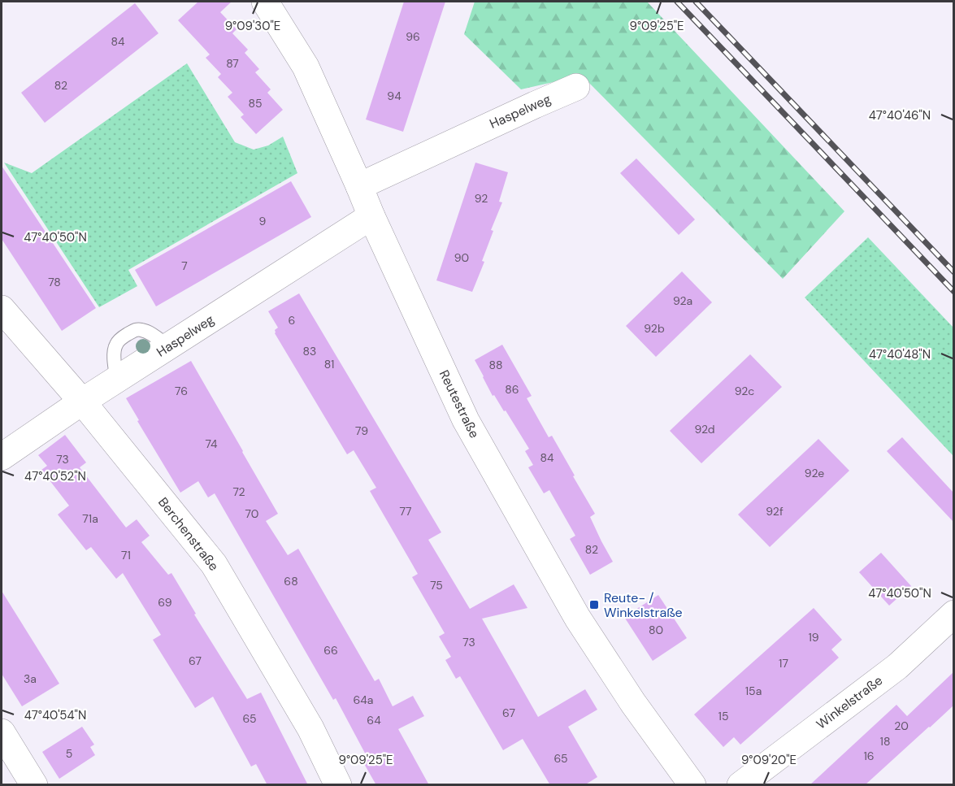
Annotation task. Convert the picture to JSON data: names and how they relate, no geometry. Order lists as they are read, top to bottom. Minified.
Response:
{"streets":{"street":["Haspelweg","Reutestraße","Berchenstraße","Winkelstraße"]},"crossings":[["Haspelweg","Reutestraße"],["Haspelweg","Berchenstraße"]],"places":{"transit":["Reute- / Winkelstraße"]},"house_numbers":["96","84","87","82","94","85","92","9","90","7","78","92a","6","92b","83","81","88","86","76","92c","92d","79","74","84","73","92e","72","77","92f","70","71a","82","71","68","75","69","80","19","73","66","67","17","3a","15a","64a","67","15","65","64","20","18","5","16","65"],"coordinates":["9°09'30\"E","9°09'25\"E","47°40'46\"N","47°40'50\"N","47°40'48\"N","47°40'52\"N","47°40'54\"N","9°09'20\"E"]}
